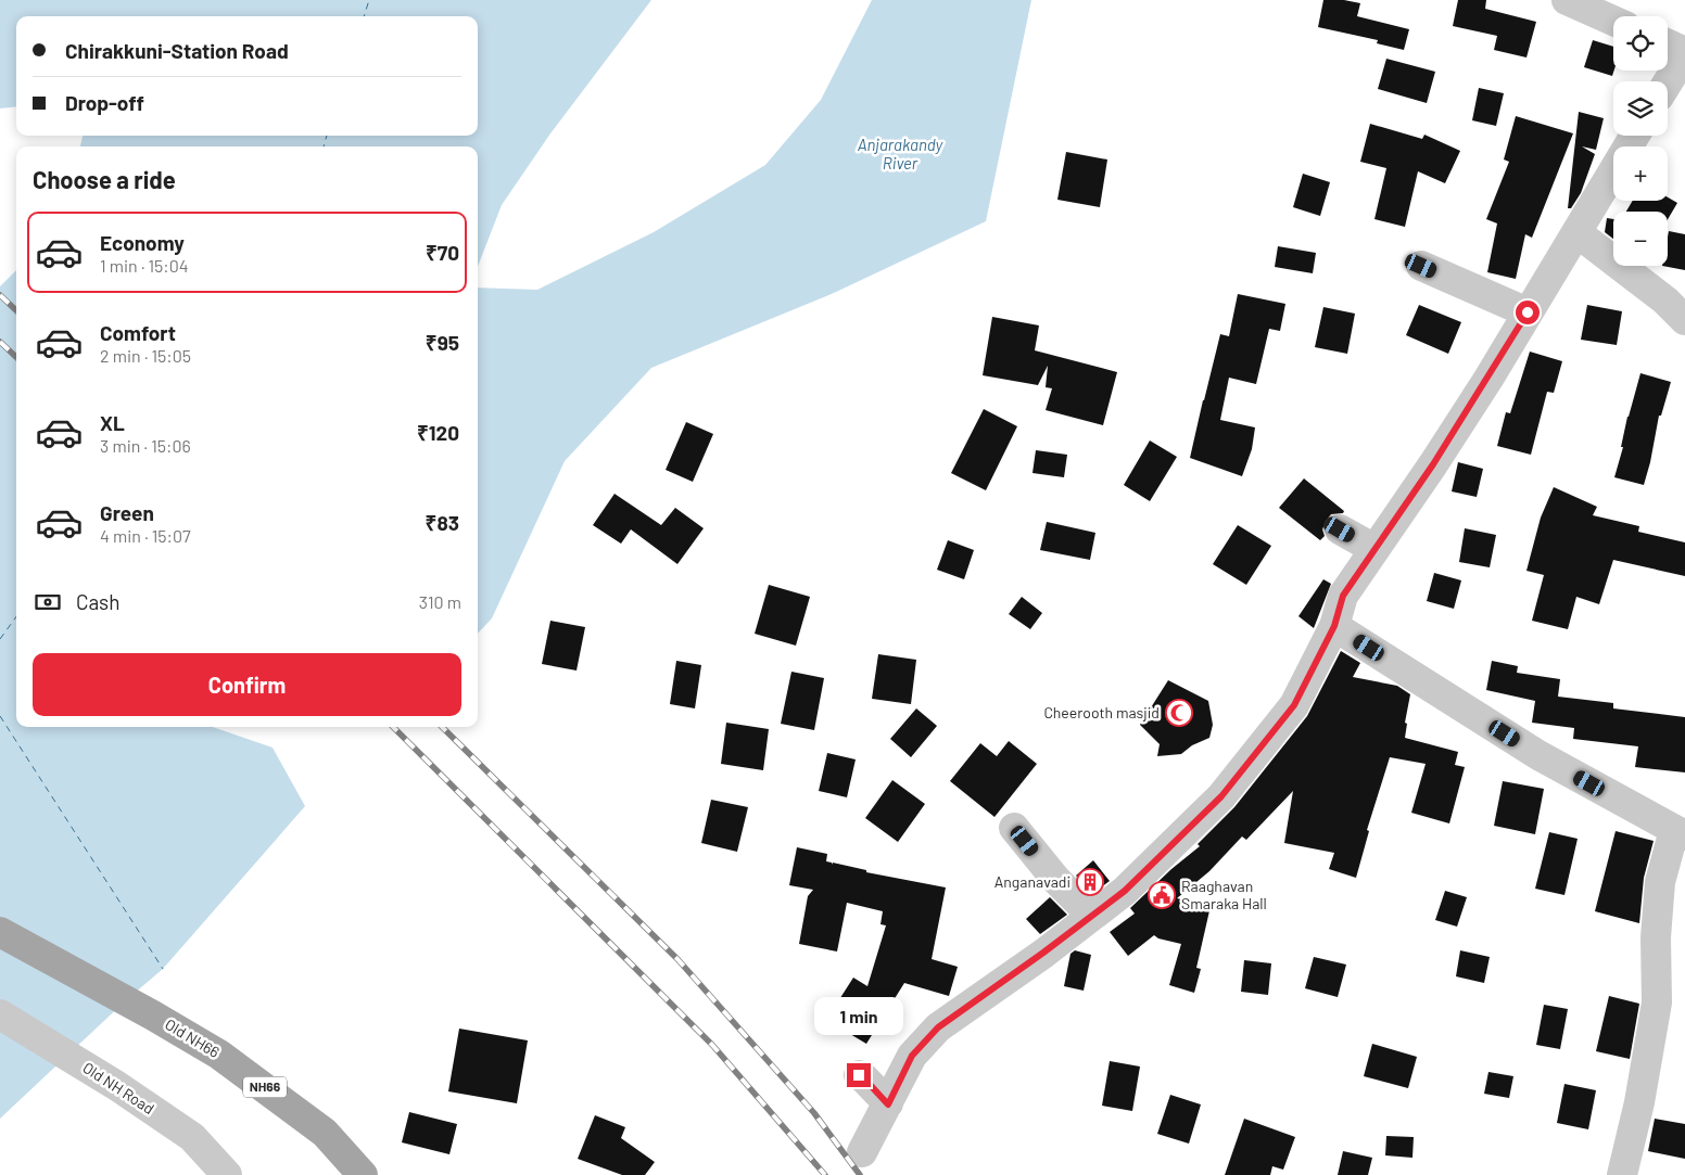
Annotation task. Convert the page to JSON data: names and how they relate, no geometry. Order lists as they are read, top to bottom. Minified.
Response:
{"streets":{"main road":["Old NH66","NH66"],"street":["Old NH Road"]},"water":["Anjarakandy River"],"places":{"mosque":["Cheerooth masjid"],"building":["Anganavadi"],"public building":["Raaghavan Smaraka Hall"]},"page":{"map_buttons":["+","−"],"banner":["Chirakkuni-Station Road","Drop-off"],"heading":"Choose a ride","list":[{"name":"Economy","note":"1 min · 15:04","value":"₹70"},{"name":"Comfort","note":"2 min · 15:05","value":"₹95"},{"name":"XL","note":"3 min · 15:06","value":"₹120"},{"name":"Green","note":"4 min · 15:07","value":"₹83"}],"pay":["Cash","310 m"],"buttons":"Confirm","bubble":"1 min"}}
